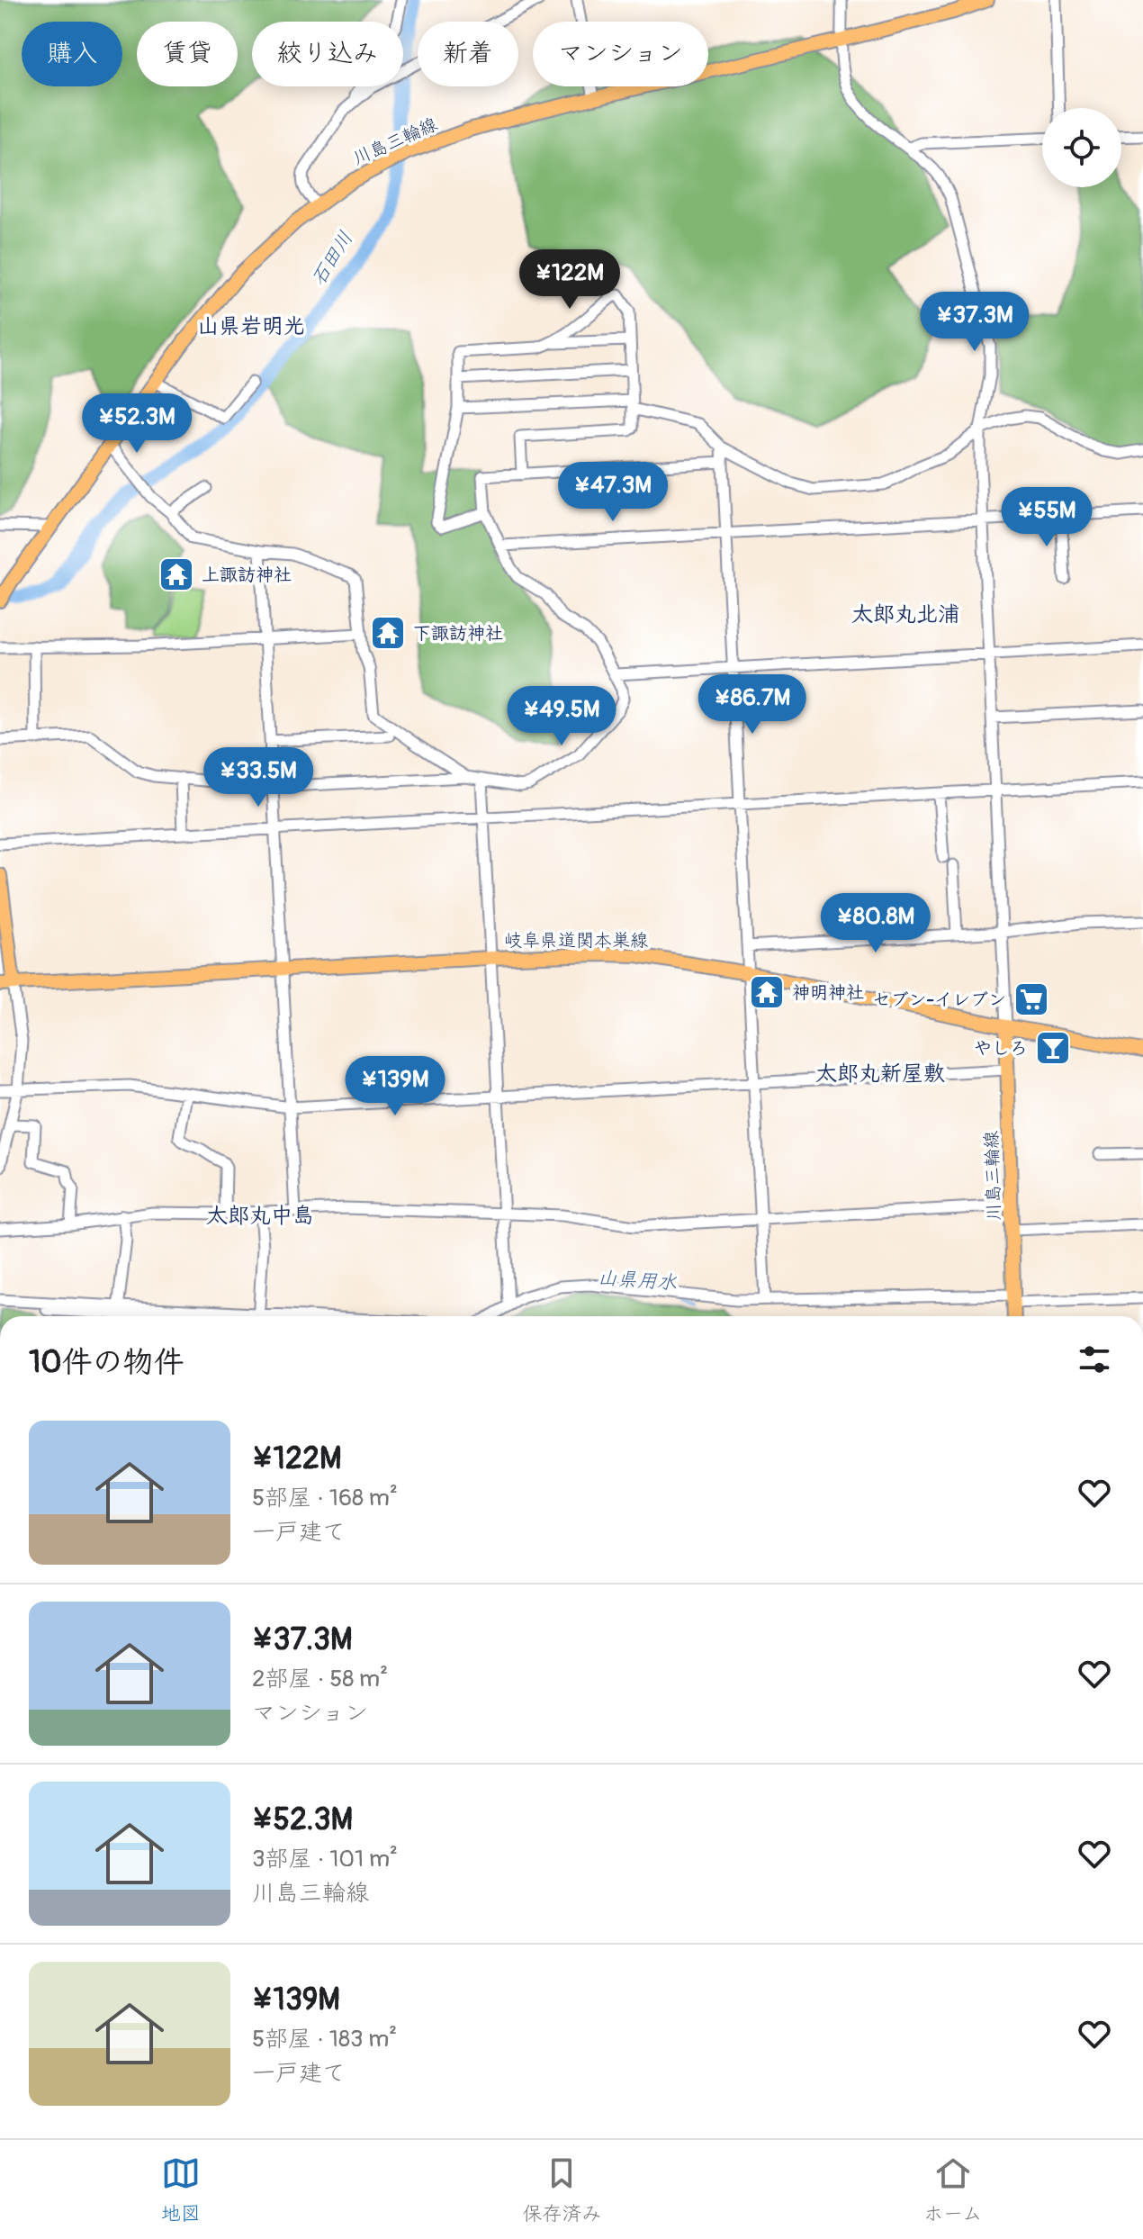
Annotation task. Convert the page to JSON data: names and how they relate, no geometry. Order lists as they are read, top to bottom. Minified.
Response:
{"streets":{"main road":["川島三輪線","岐阜県道関本巣線"]},"crossings":[["川島三輪線","岐阜県道関本巣線"]],"districts":["山県岩明光","太郎丸北浦","太郎丸新屋敷","太郎丸中島"],"water":["石田川","山県用水"],"places":{"temple":["上諏訪神社","下諏訪神社","神明神社"],"supermarket":["セブン-イレブン"],"bar":["やしろ"]},"page":{"chip":["購入","賃貸","絞り込み","新着","マンション"],"price":["¥122M","¥37.3M","¥52.3M","¥47.3M","¥55M","¥86.7M","¥49.5M","¥33.5M","¥80.8M","¥139M"],"heading":"10件の物件","list":[{"name":"¥122M","note":"5部屋 · 168 m² · 一戸建て"},{"name":"¥37.3M","note":"2部屋 · 58 m² · マンション"},{"name":"¥52.3M","note":"3部屋 · 101 m² · 川島三輪線"},{"name":"¥139M","note":"5部屋 · 183 m² · 一戸建て"}],"tabs":["地図","保存済み","ホーム"]}}
